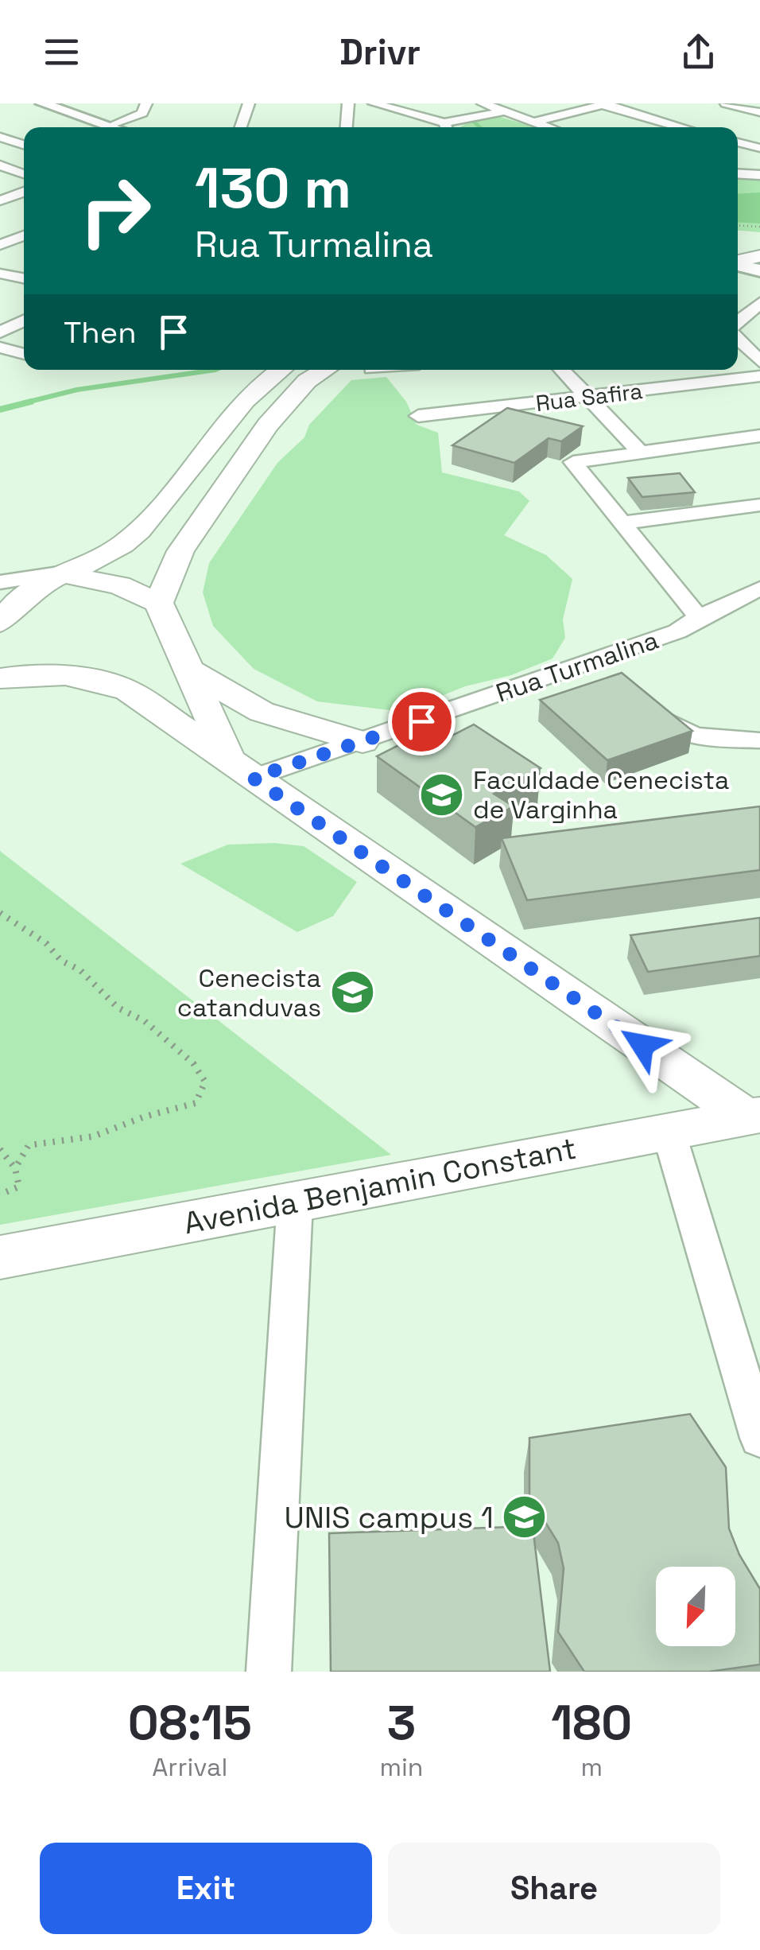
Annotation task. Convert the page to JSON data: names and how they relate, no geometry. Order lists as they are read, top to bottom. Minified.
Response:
{"streets":{"main road":["Avenida Benjamin Constant"],"street":["Rua Safira","Rua Turmalina"]},"places":{"school or university":["Faculdade Cenecista de Varginha","Cenecista catanduvas","UNIS campus 1"]},"north":"bottom left","page":{"header":"Drivr","turn":["130 m","Rua Turmalina"],"then":"Then","eta":["08:15","Arrival","3","min","180","m"],"buttons":["Exit","Share"]}}
